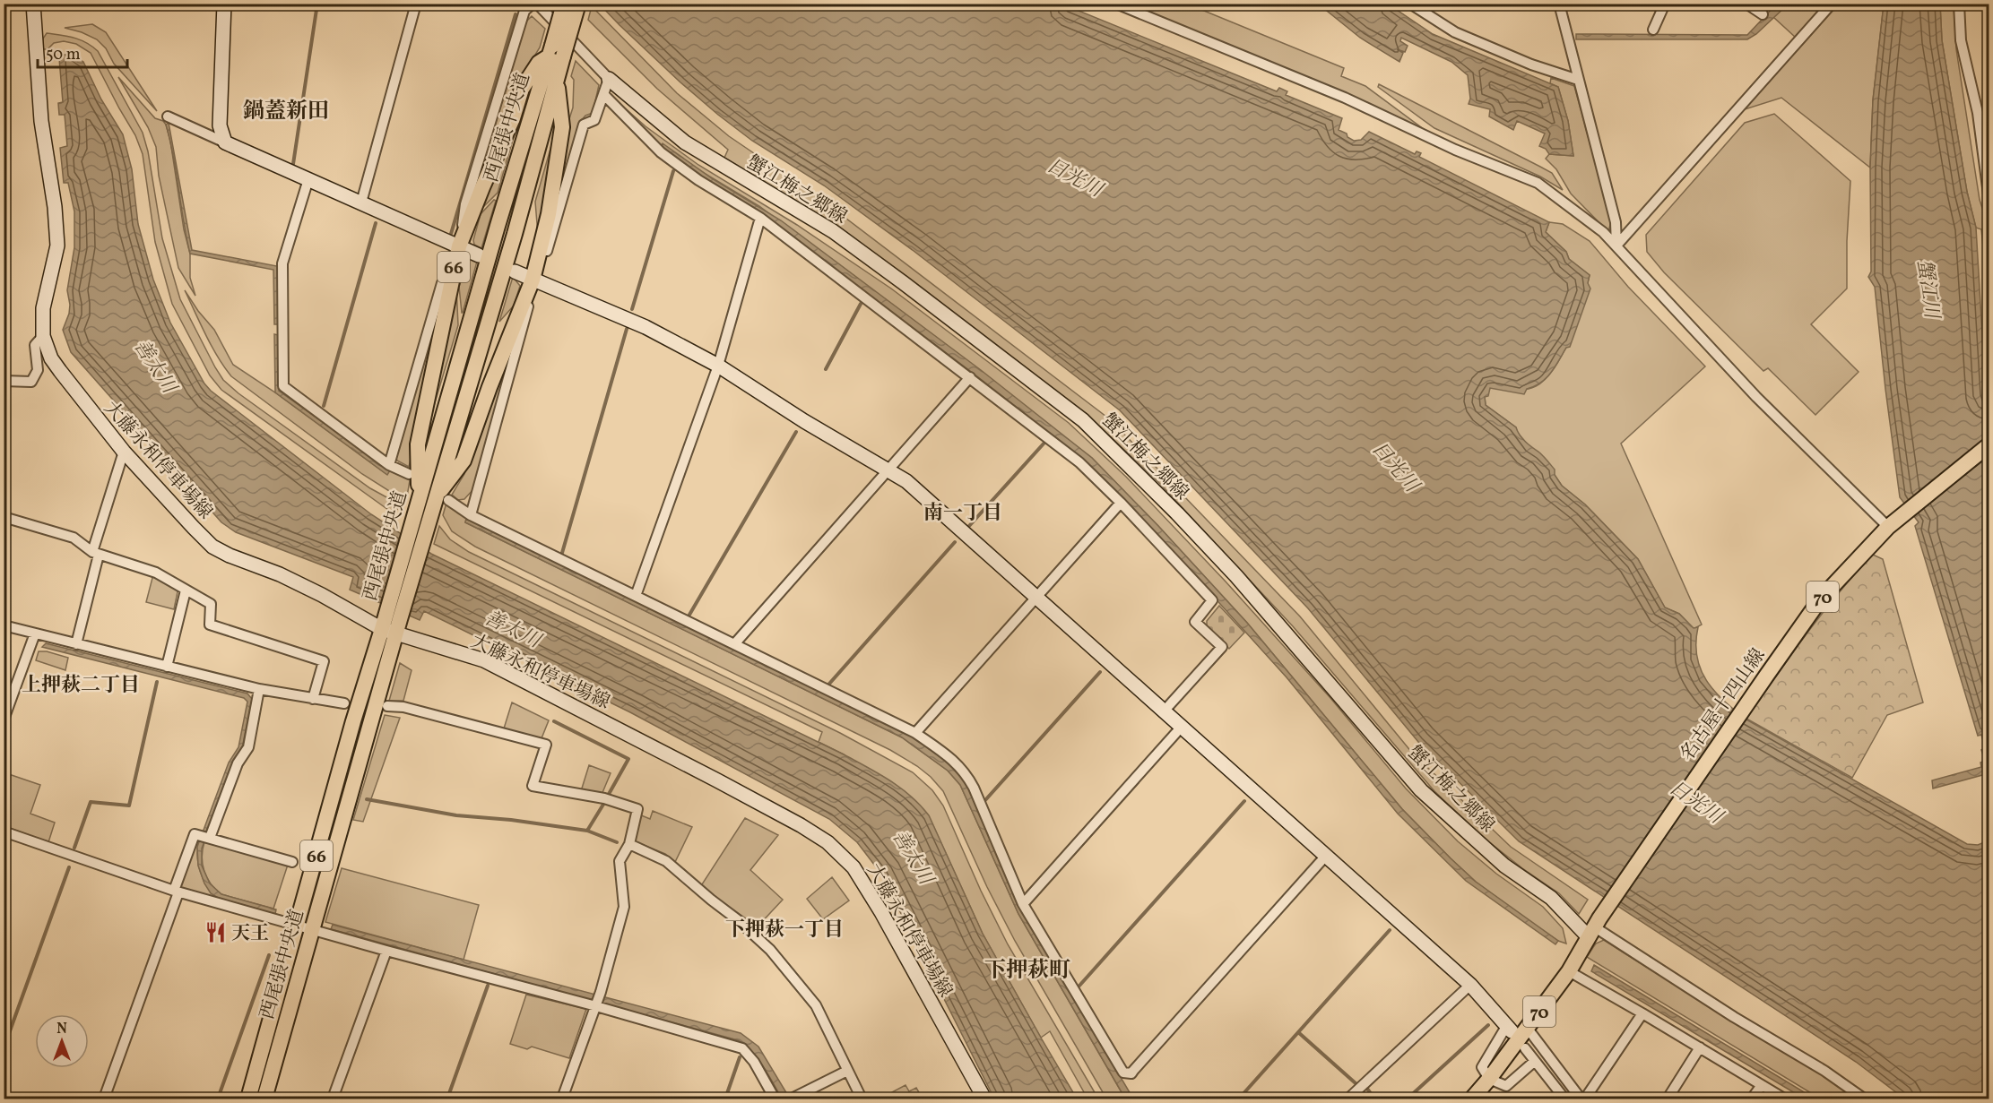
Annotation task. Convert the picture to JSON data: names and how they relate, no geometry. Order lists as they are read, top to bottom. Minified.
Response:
{"streets":{"main road":["西尾張中央道","蟹江梅之郷線","66","大藤永和停車場線","70","名古屋十四山線"]},"crossings":[["西尾張中央道","66"],["西尾張中央道","大藤永和停車場線"],["蟹江梅之郷線","名古屋十四山線"]],"districts":["鍋蓋新田","南一丁目","上押萩二丁目","下押萩一丁目","下押萩町"],"water":["日光川","蟹江川","善太川"],"places":{"restaurant":["天王"]},"scale_bar":"50 m","north":"top"}
